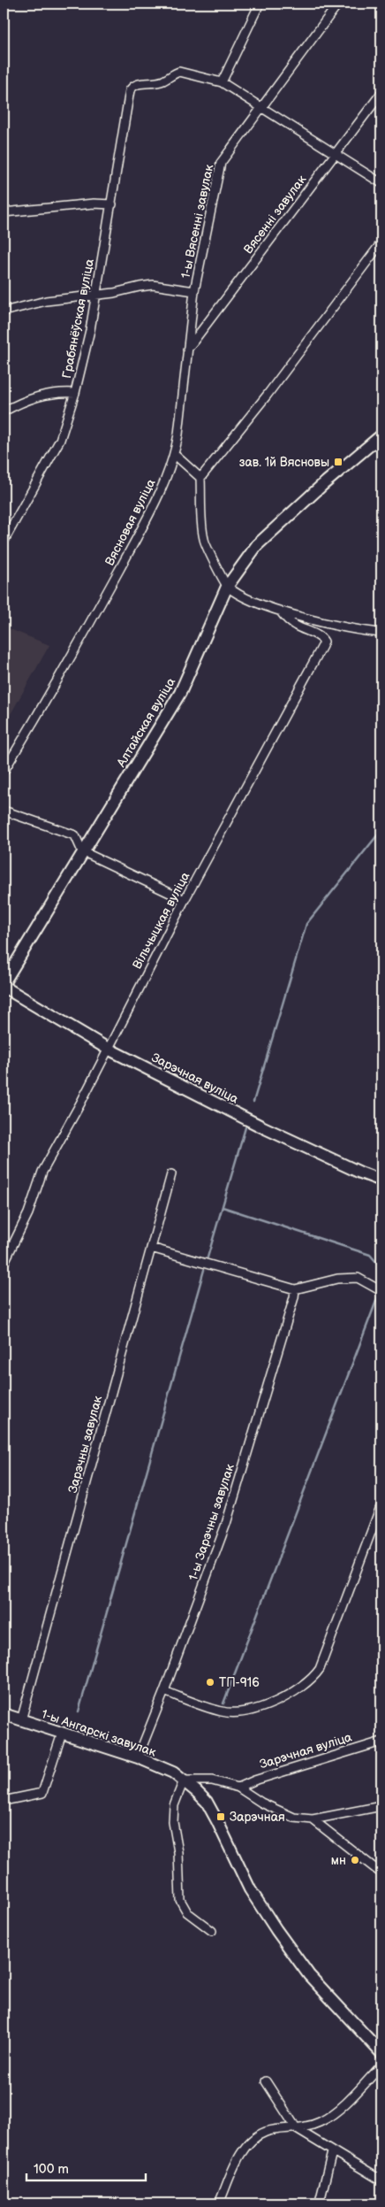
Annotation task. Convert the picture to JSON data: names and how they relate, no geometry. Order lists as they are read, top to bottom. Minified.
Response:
{"streets":{"street":["Вясенні завулак","1-ы Вясенні завулак","Грабянёўская вуліца","Вясновая вуліца","Алтайская вуліца","Вільчыцкая вуліца","Зарэчная вуліца","Зарэчны завулак","1-ы Зарэчны завулак","1-ы Ангарскі завулак"]},"crossings":[["Вясенні завулак","1-ы Вясенні завулак"],["1-ы Вясенні завулак","Вясновая вуліца"],["Алтайская вуліца","Зарэчная вуліца"],["Вільчыцкая вуліца","Зарэчная вуліца"],["Зарэчны завулак","1-ы Ангарскі завулак"],["1-ы Зарэчны завулак","1-ы Ангарскі завулак"]],"places":{"transit":["зав. 1й Вясновы","Зарэчная"],"other":["ТП-916","мн"]},"scale_bar":"100 m"}
